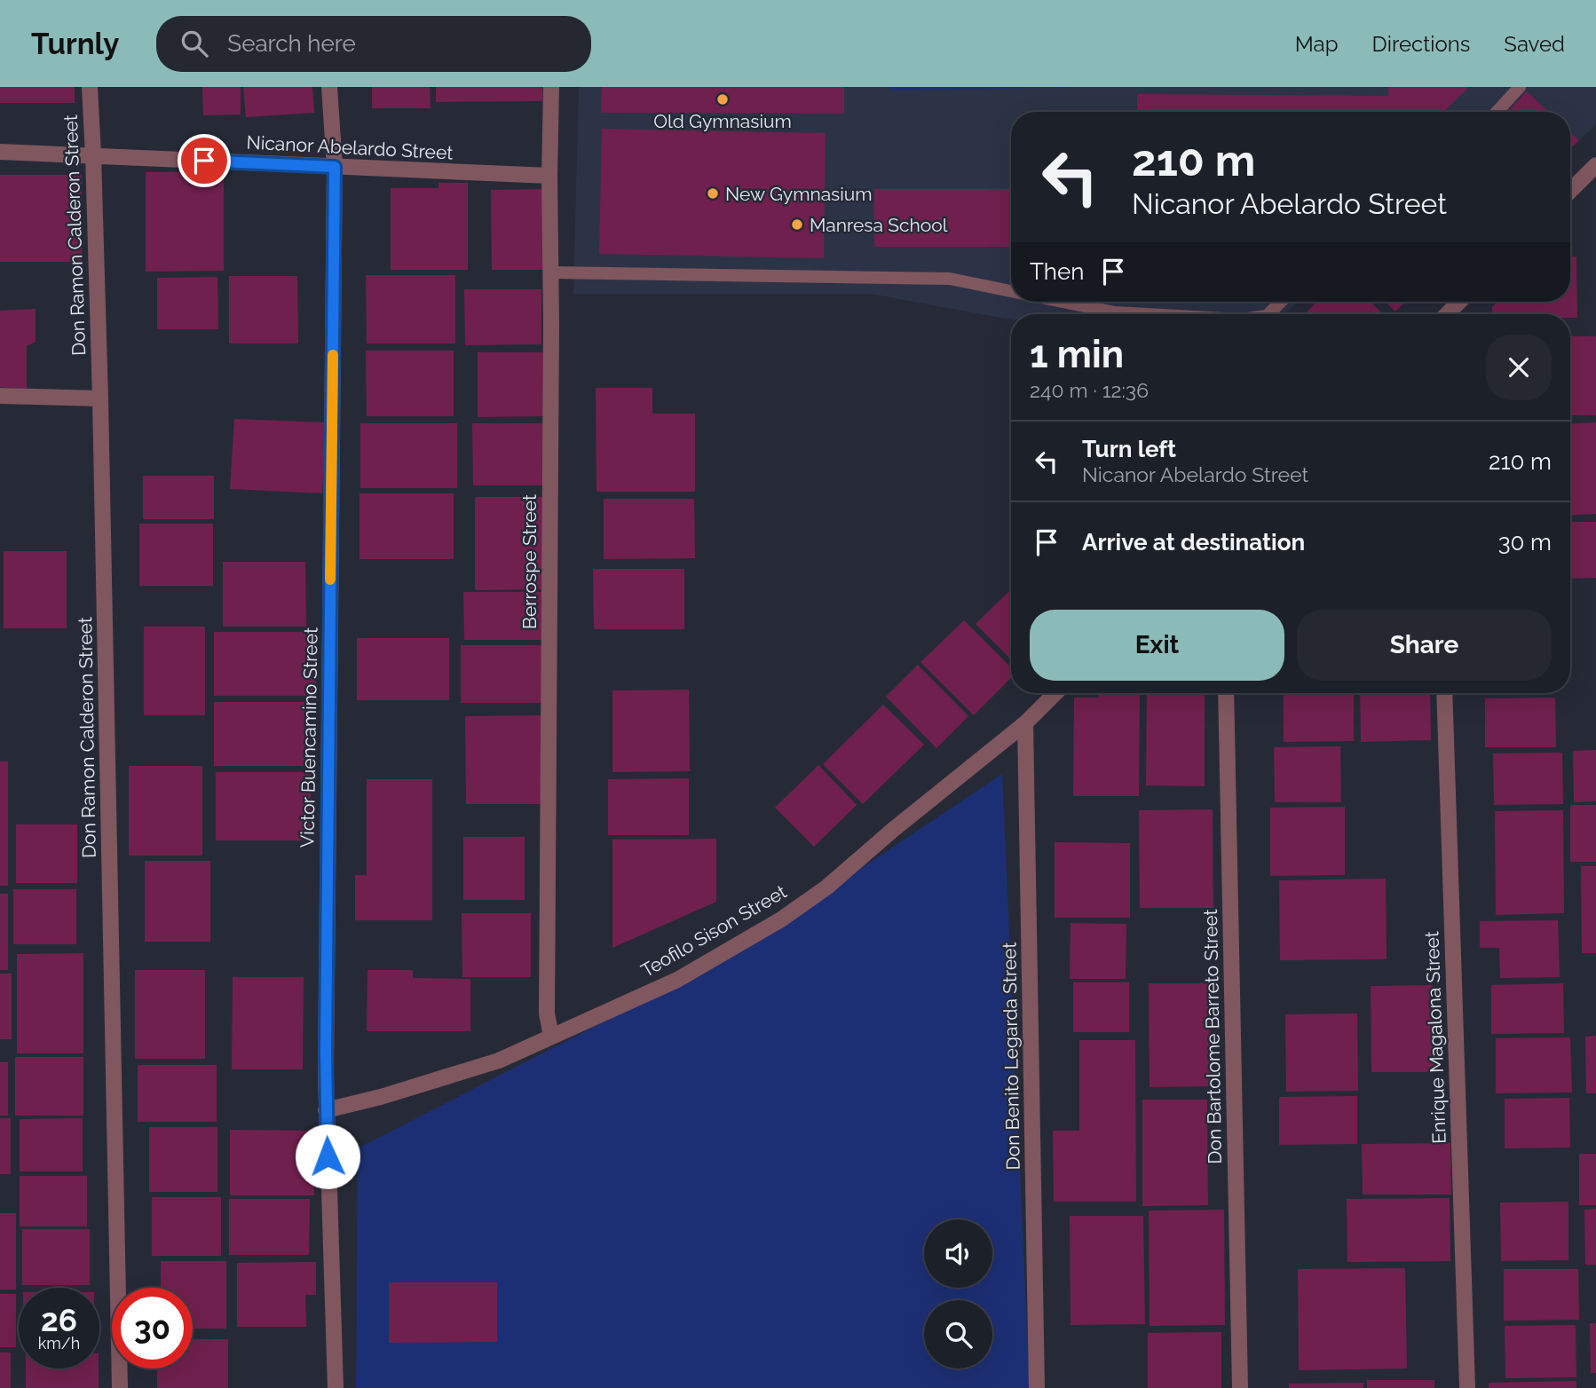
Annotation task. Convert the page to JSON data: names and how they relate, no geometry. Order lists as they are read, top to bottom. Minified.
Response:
{"streets":{"street":["Nicanor Abelardo Street","Don Ramon Calderon Street","Berrospe Street","Victor Buencamino Street","Teofilo Sison Street","Don Bartolome Barreto Street","Enrique Magalona Street","Don Benito Legarda Street"]},"crossings":[["Nicanor Abelardo Street","Don Ramon Calderon Street"],["Nicanor Abelardo Street","Berrospe Street"],["Nicanor Abelardo Street","Victor Buencamino Street"],["Berrospe Street","Teofilo Sison Street"],["Victor Buencamino Street","Teofilo Sison Street"],["Teofilo Sison Street","Don Benito Legarda Street"]],"places":["Old Gymnasium","New Gymnasium","Manresa School"],"page":{"header":"Turnly","search":"Search here","nav":["Map","Directions","Saved"],"turn":["210 m","Nicanor Abelardo Street"],"then":"Then","heading":["1 min","240 m · 12:36"],"list":[{"name":"Turn left","note":"Nicanor Abelardo Street","value":"210 m"},{"name":"Arrive at destination","value":"30 m"}],"buttons":["Exit","Share"],"speed":"26 km/h","limit":"30"}}
